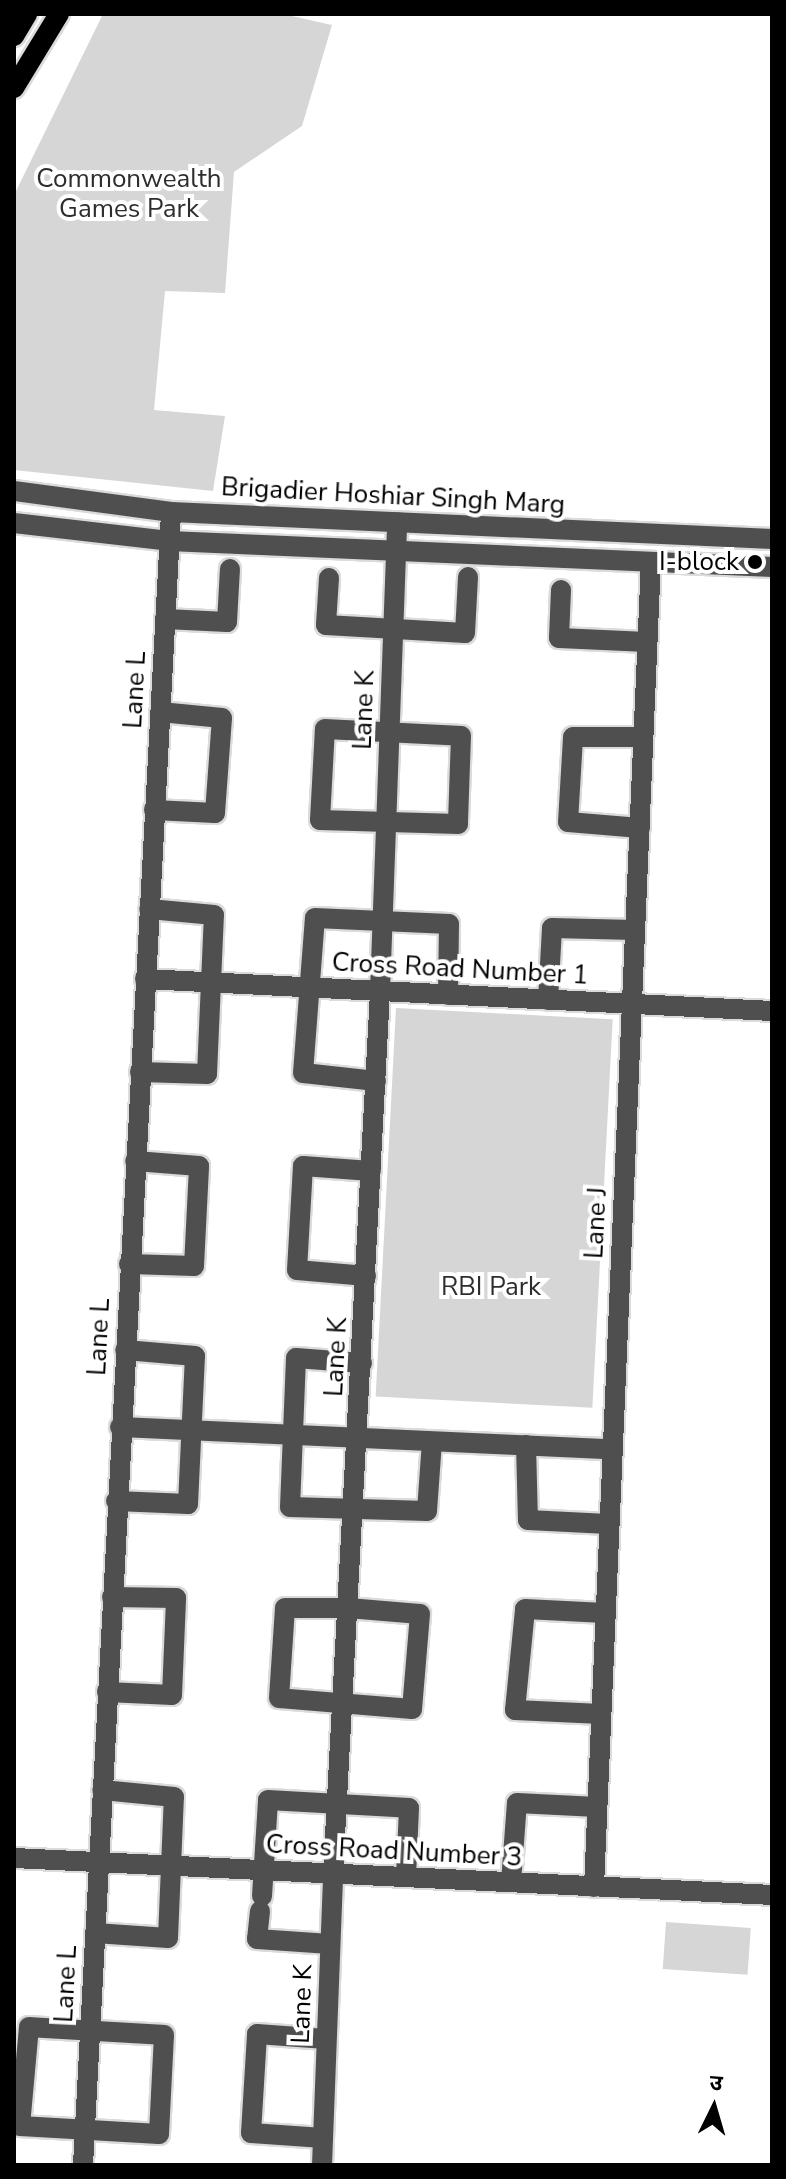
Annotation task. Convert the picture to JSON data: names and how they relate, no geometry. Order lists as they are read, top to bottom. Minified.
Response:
{"streets":{"street":["Brigadier Hoshiar Singh Marg","Lane L","Lane K","Cross Road Number 1","Lane J","Cross Road Number 3"]},"crossings":[["Brigadier Hoshiar Singh Marg","Lane L"],["Brigadier Hoshiar Singh Marg","Lane K"],["Brigadier Hoshiar Singh Marg","Lane J"],["Lane L","Cross Road Number 1"],["Lane L","Cross Road Number 3"],["Lane K","Cross Road Number 1"],["Lane K","Cross Road Number 3"],["Cross Road Number 1","Lane J"],["Lane J","Cross Road Number 3"]],"parks":["Commonwealth Games Park","RBI Park"],"places":["I-block"],"north":"top"}
